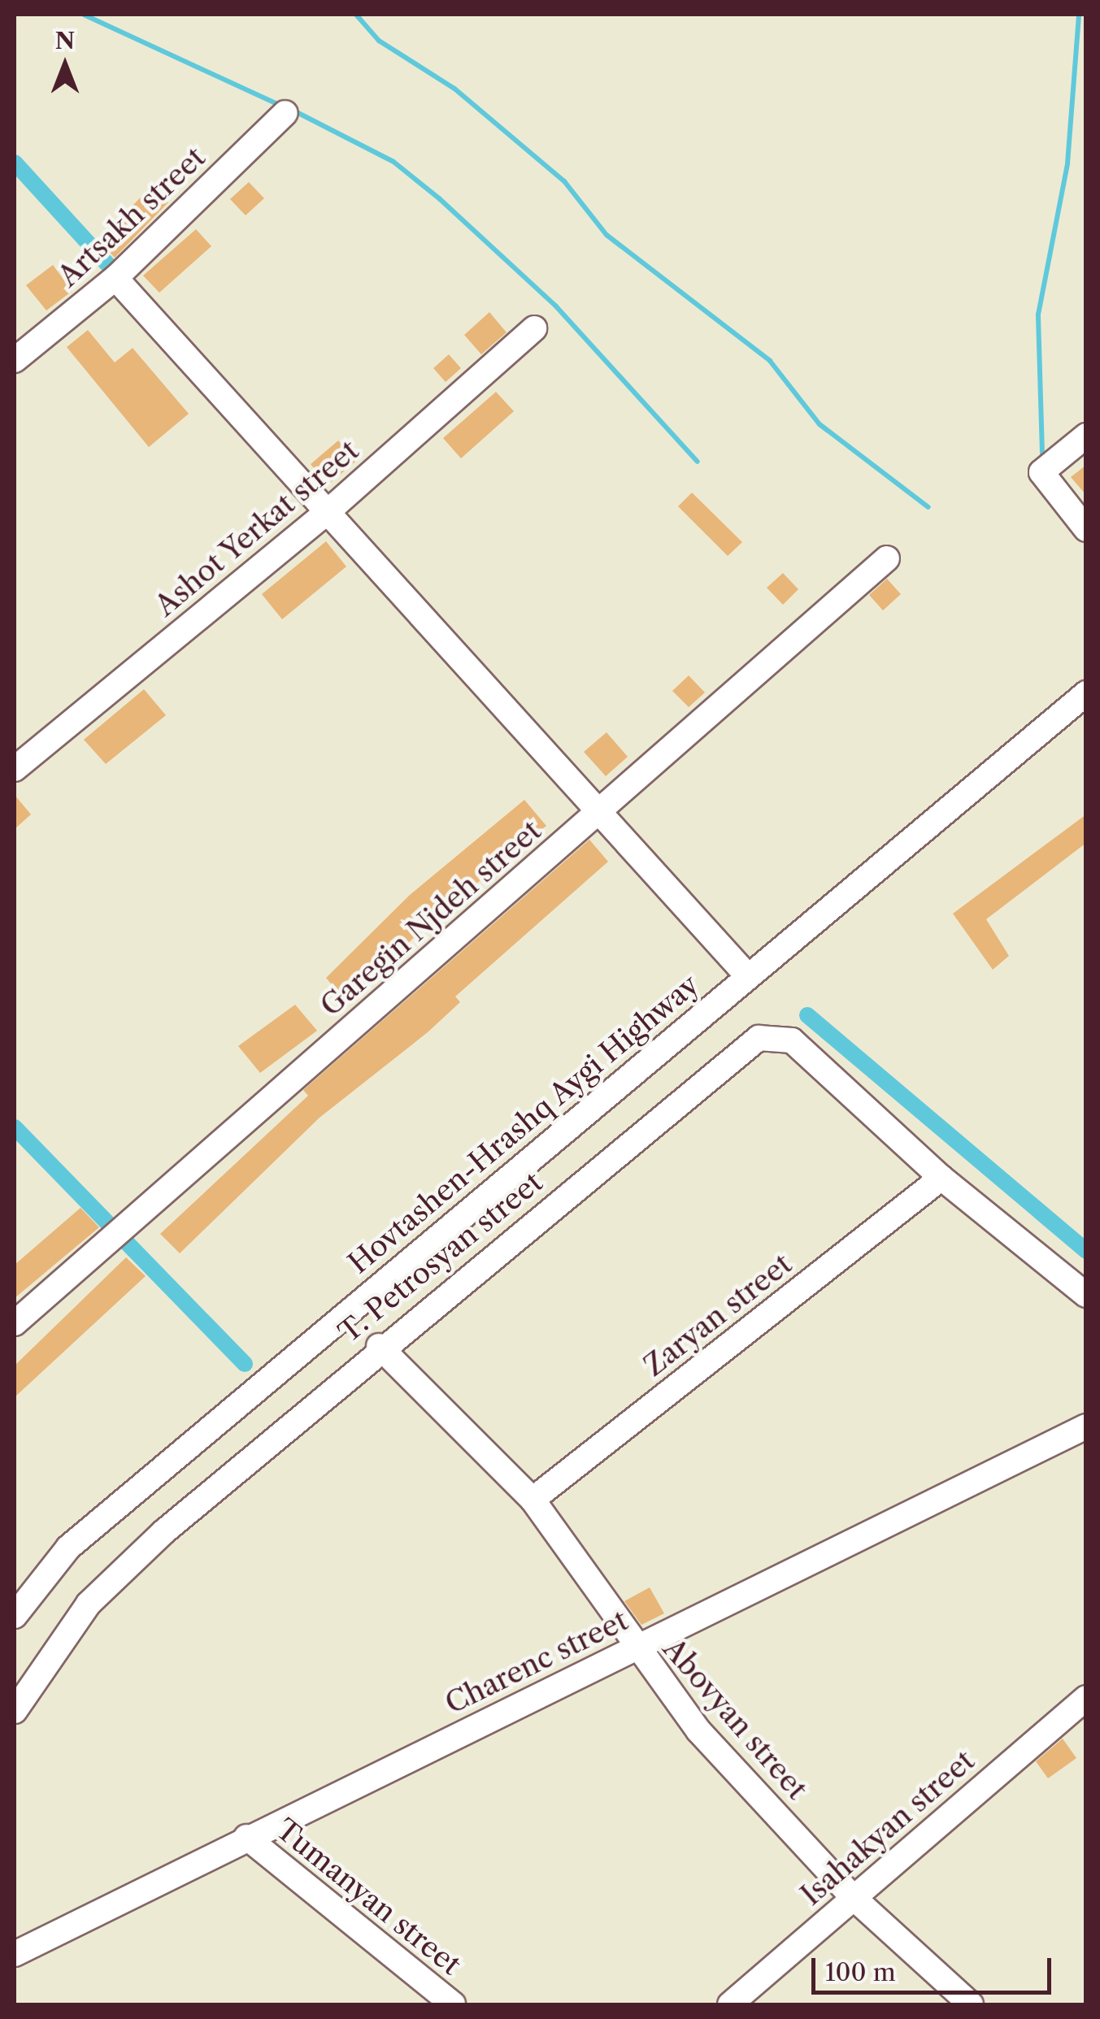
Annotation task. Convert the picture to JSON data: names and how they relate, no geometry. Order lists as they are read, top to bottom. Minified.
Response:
{"streets":{"street":["Artsakh street","Ashot Yerkat street","Garegin Njdeh street","Hovtashen-Hrashq Aygi Highway","T. Petrosyan street","Zaryan street","Charenc street","Abovyan street","Isahakyan street","Tumanyan street"]},"crossings":[["T. Petrosyan street","Zaryan street"],["T. Petrosyan street","Abovyan street"],["Zaryan street","Abovyan street"],["Charenc street","Abovyan street"],["Charenc street","Tumanyan street"],["Abovyan street","Isahakyan street"]],"scale_bar":"100 m","north":"top"}
